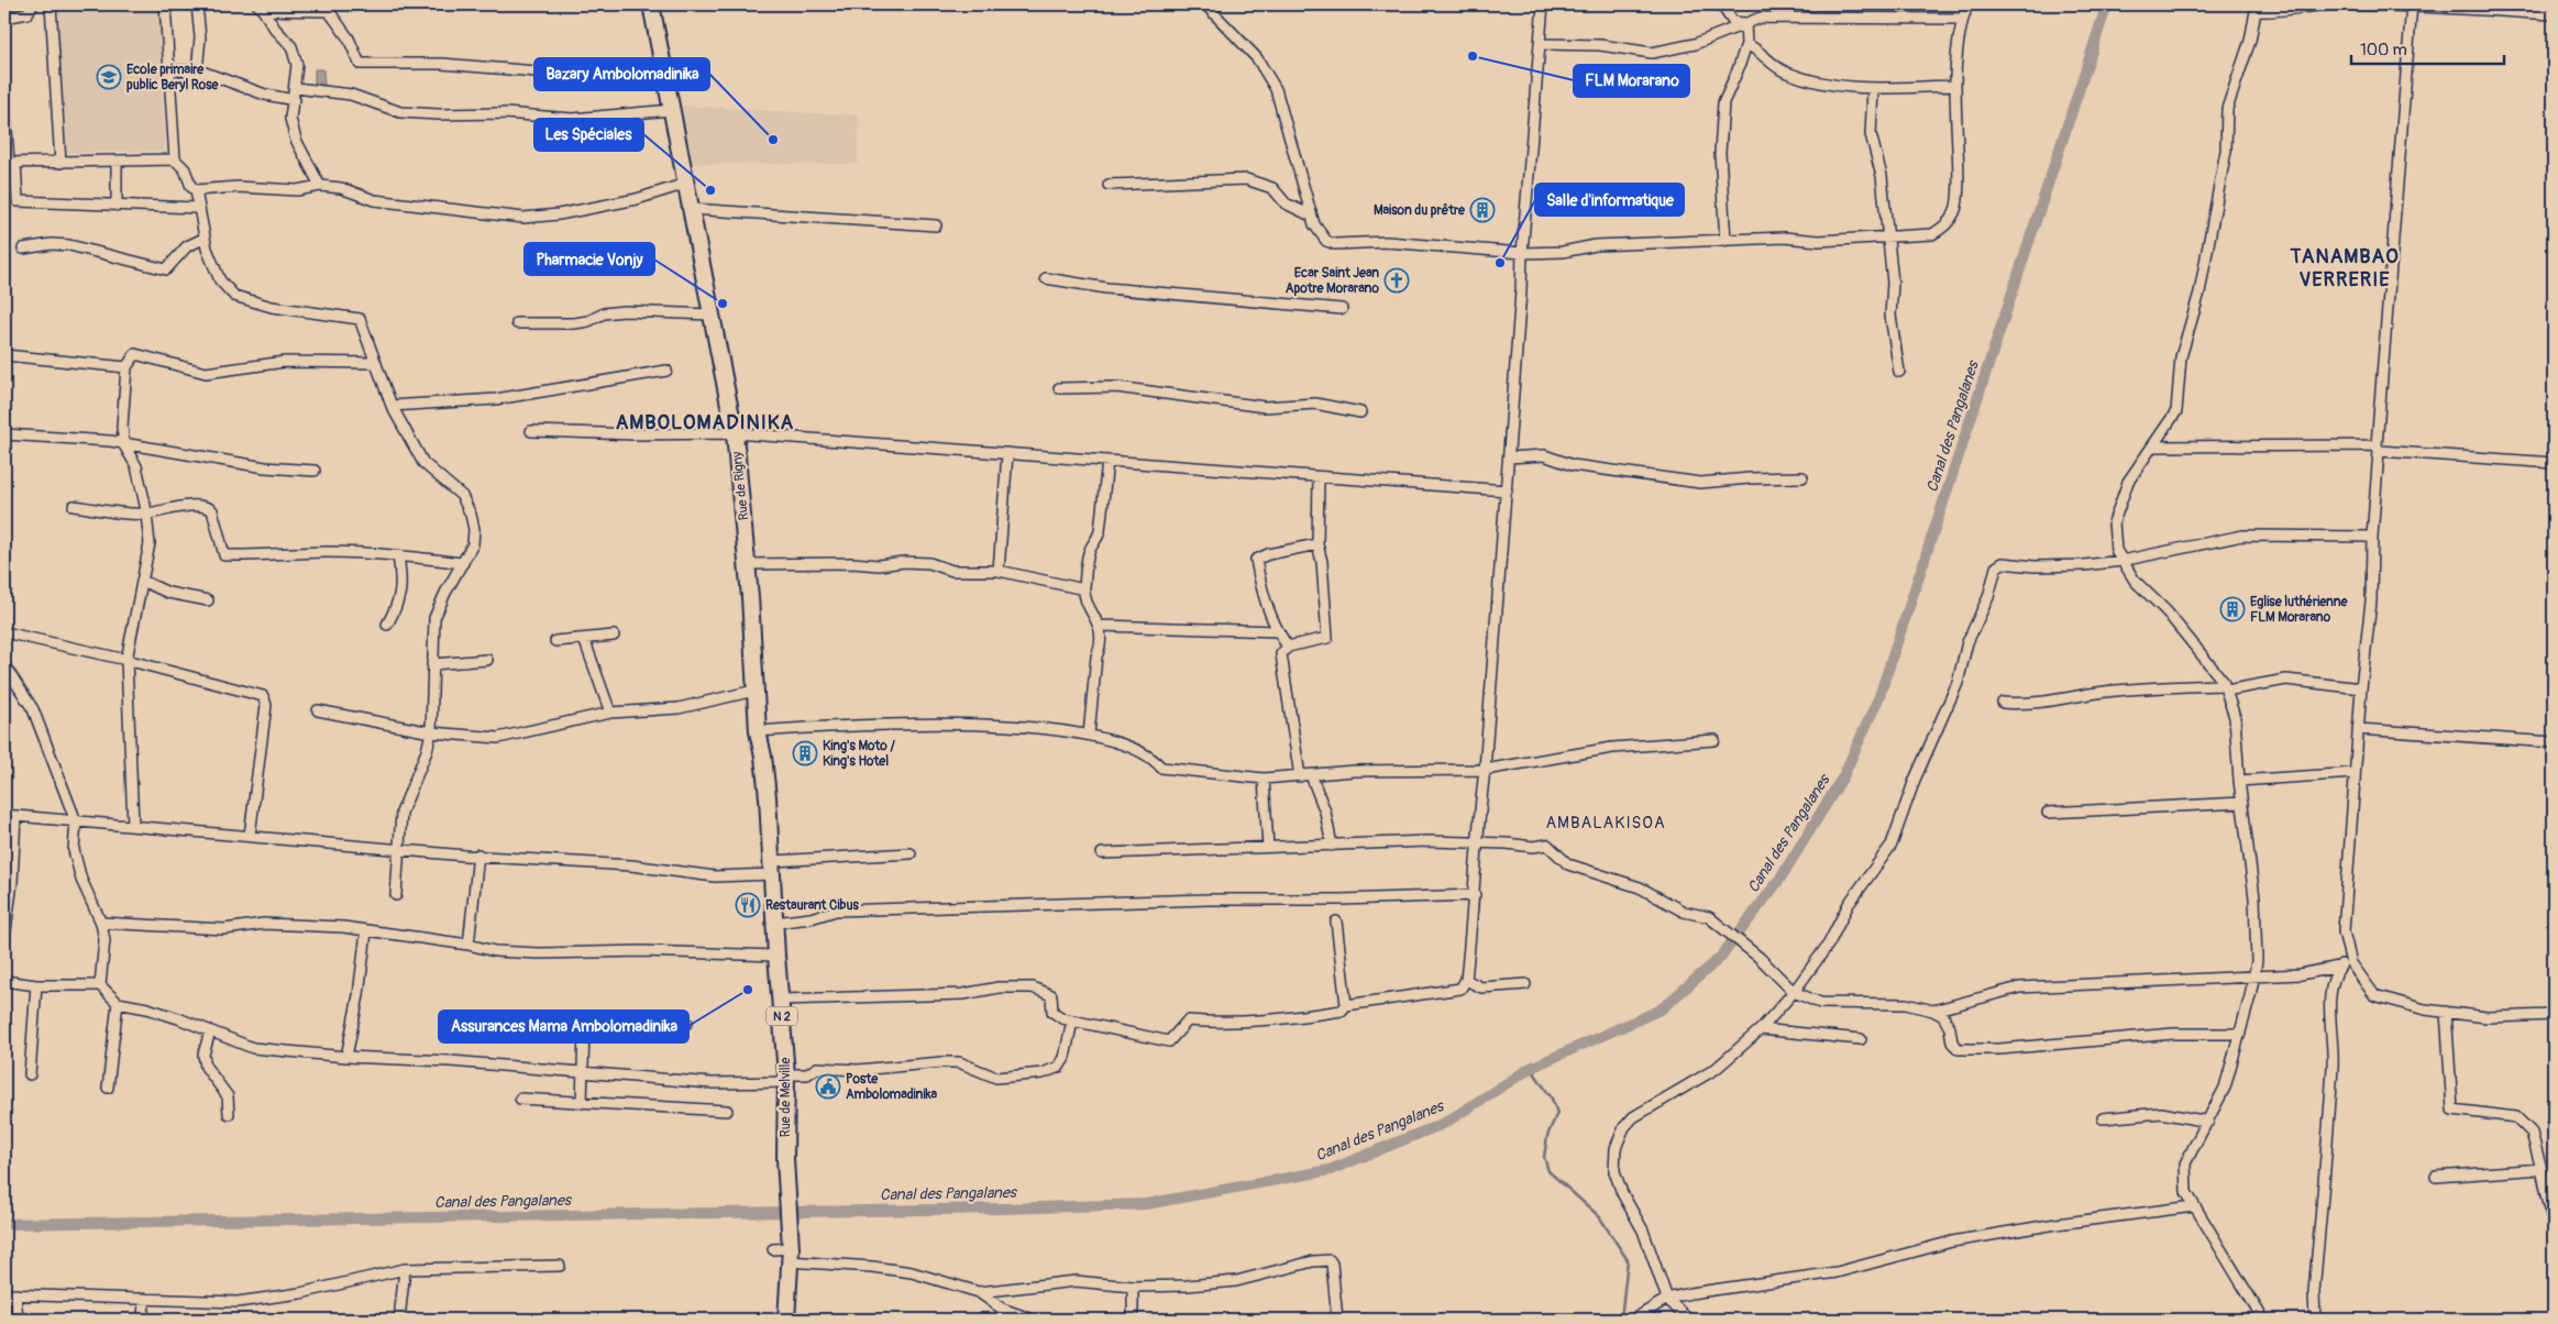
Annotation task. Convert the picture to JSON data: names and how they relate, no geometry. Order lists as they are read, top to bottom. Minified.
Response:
{"streets":{"main road":["Rue de Rigny","N 2","Rue de Melville"]},"crossings":[["Rue de Rigny","Rue de Melville"]],"districts":["TANAMBAO VERRERIE","AMBOLOMADINIKA","AMBALAKISOA"],"water":["Canal des Pangalanes"],"places":{"other":["FLM Morarano","Bazary Ambolomadinika","Les Spéciales","Salle d'informatique","Pharmacie Vonjy","Assurances Mama Ambolomadinika"],"school or university":["Ecole primaire public Beryl Rose"],"building":["Maison du prêtre","Eglise luthérienne FLM Morarano","King's Moto / King's Hotel"],"church":["Ecar Saint Jean Apotre Morarano"],"restaurant":["Restaurant Cibus"],"public building":["Poste Ambolomadinika"]},"scale_bar":"100 m"}
